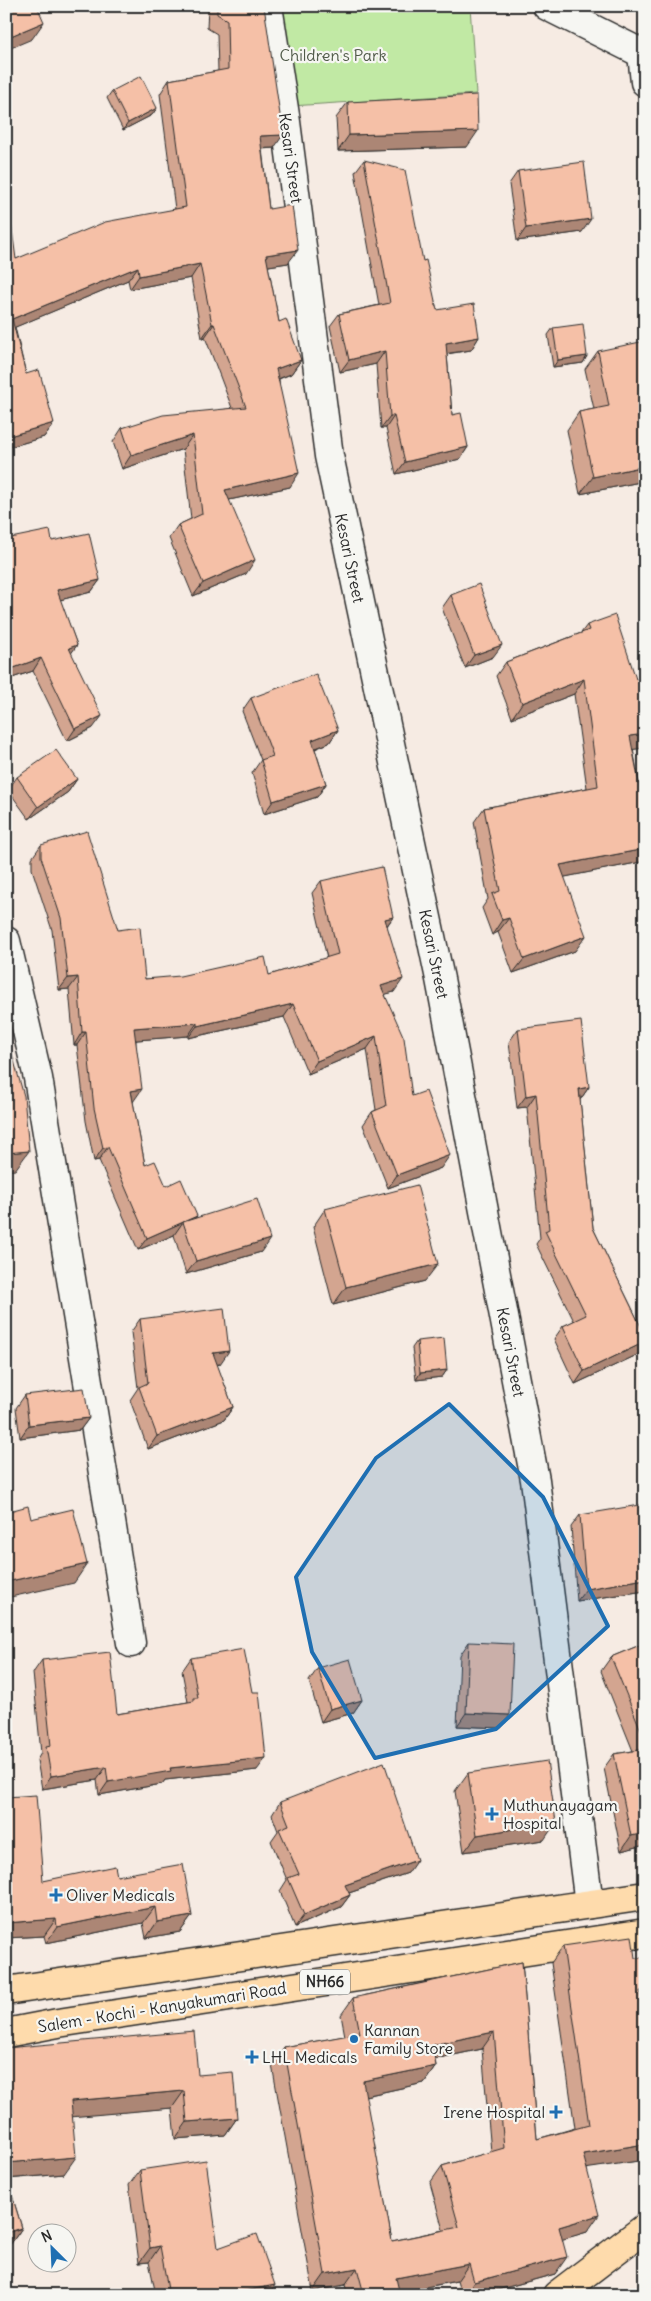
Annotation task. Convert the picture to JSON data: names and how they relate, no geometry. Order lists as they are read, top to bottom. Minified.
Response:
{"streets":{"main road":["NH66","Salem - Kochi - Kanyakumari Road"],"street":["Kesari Street"]},"crossings":[["Kesari Street","NH66"]],"parks":["Children's Park"],"places":{"health":["Muthunayagam Hospital","Oliver Medicals","LHL Medicals","Irene Hospital"],"other":["Kannan Family Store"]},"north":"top left"}
